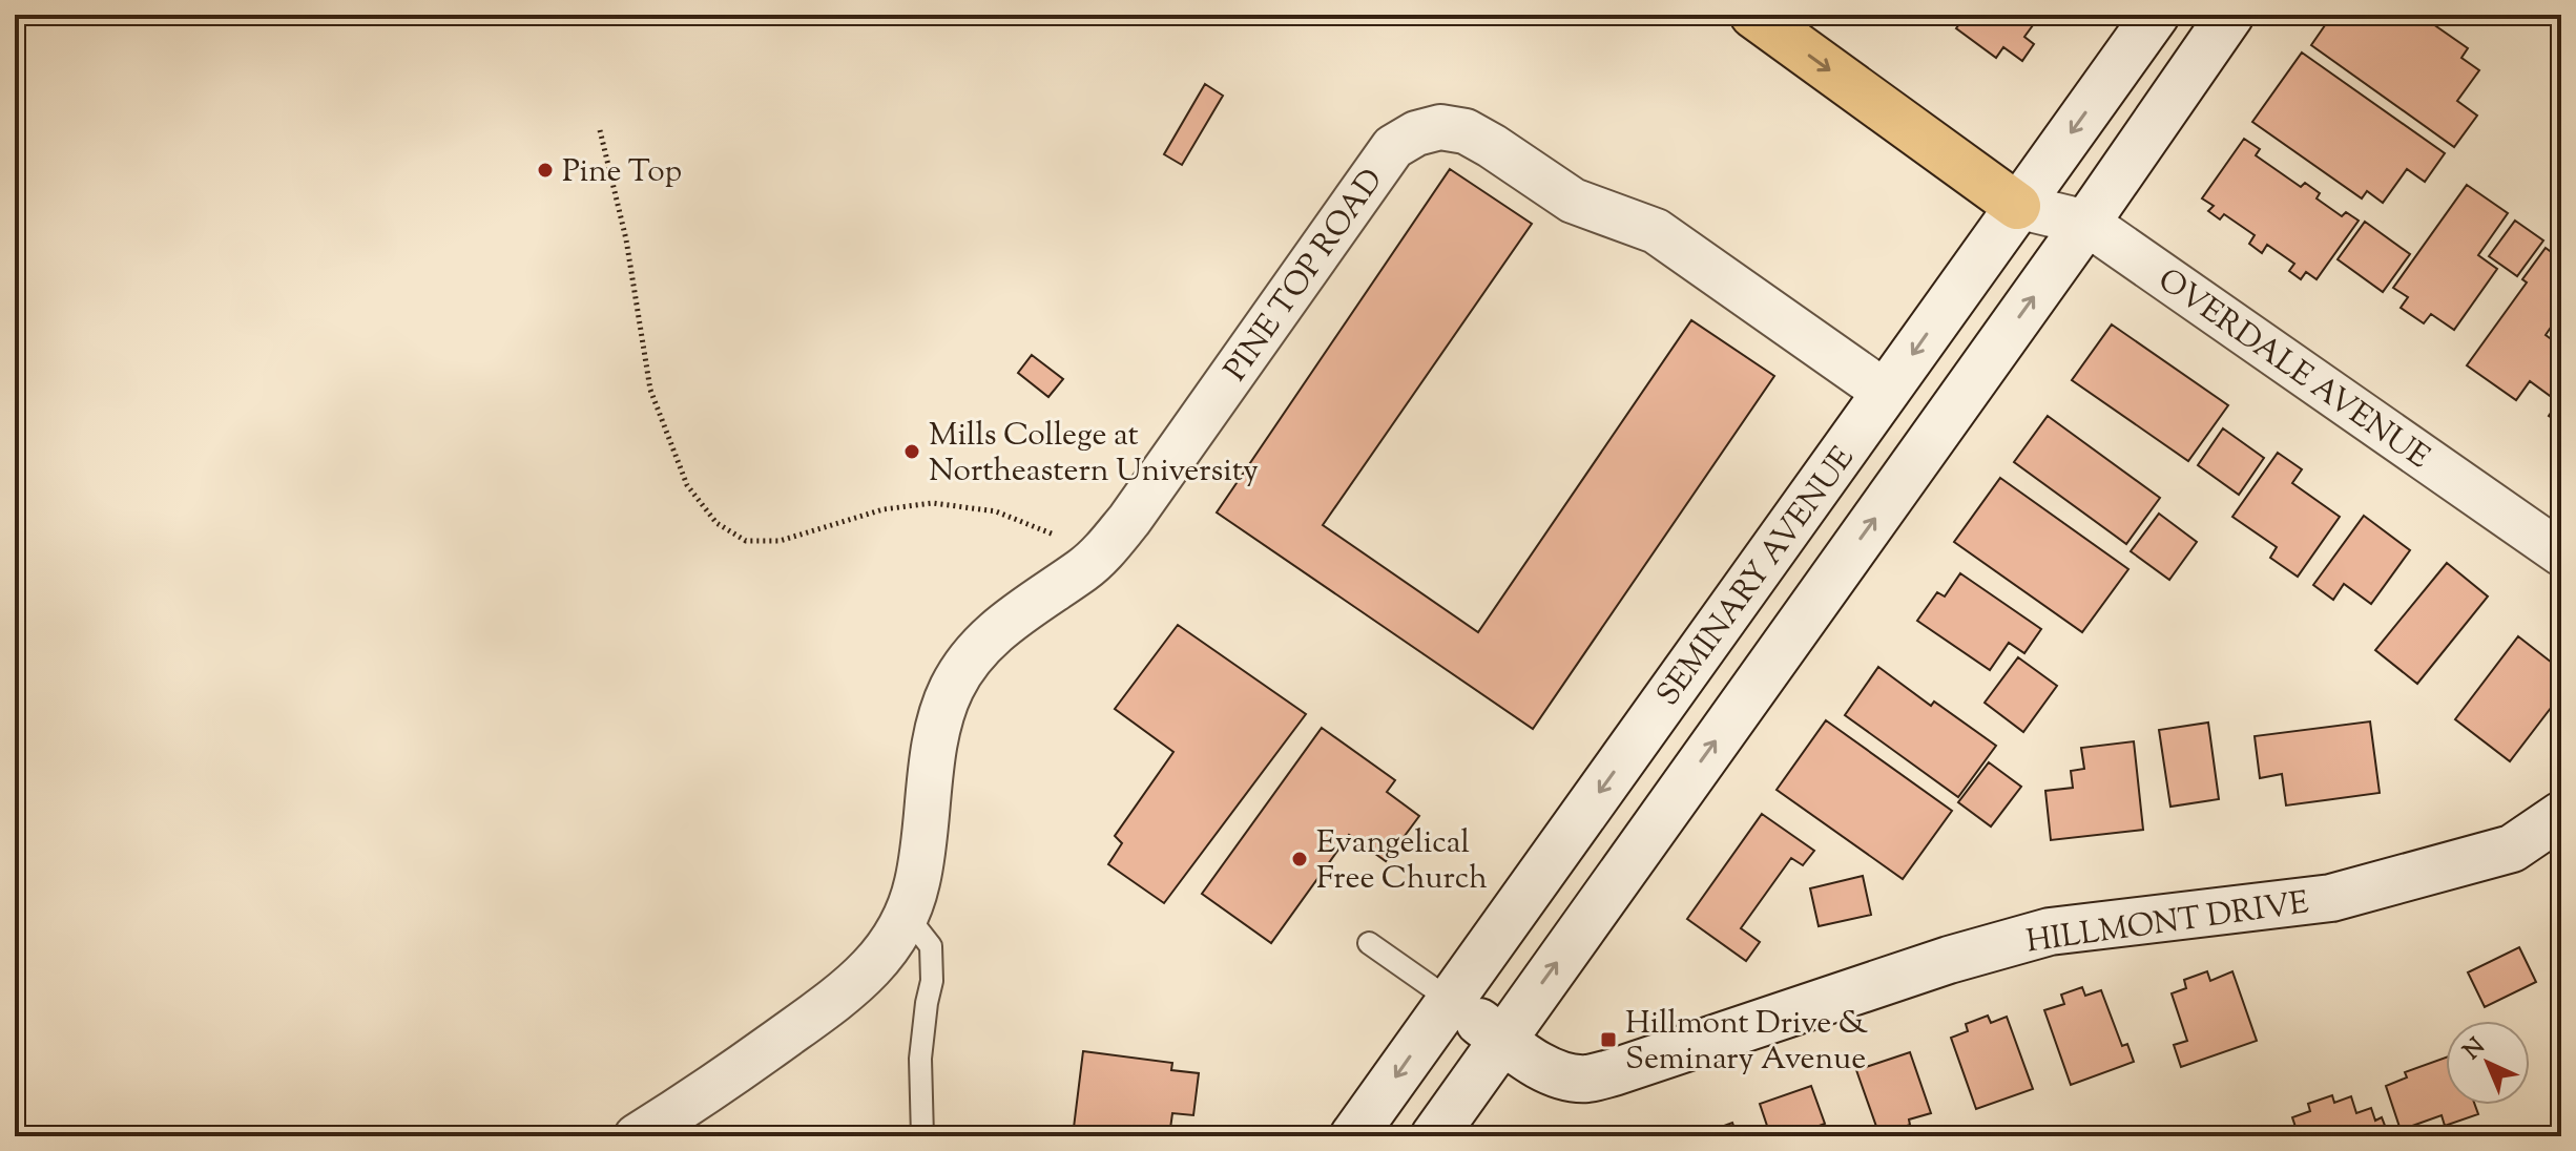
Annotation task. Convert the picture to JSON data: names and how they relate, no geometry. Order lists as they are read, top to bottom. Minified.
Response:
{"streets":{"street":["PINE TOP ROAD","OVERDALE AVENUE","SEMINARY AVENUE","HILLMONT DRIVE"]},"crossings":[["PINE TOP ROAD","SEMINARY AVENUE"],["OVERDALE AVENUE","SEMINARY AVENUE"],["SEMINARY AVENUE","HILLMONT DRIVE"]],"places":{"other":["Pine Top","Mills College at Northeastern University","Evangelical Free Church"],"transit":["Hillmont Drive & Seminary Avenue"]},"north":"top left"}
